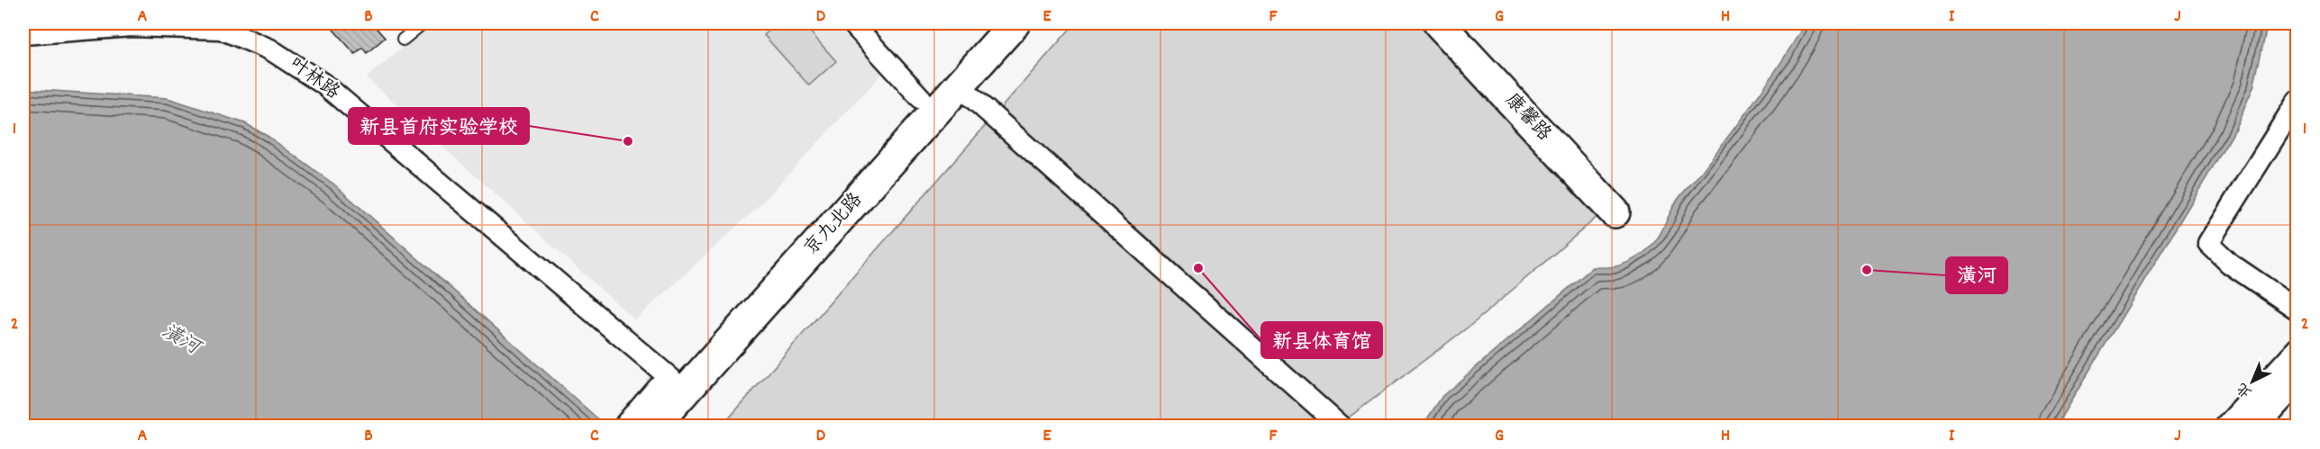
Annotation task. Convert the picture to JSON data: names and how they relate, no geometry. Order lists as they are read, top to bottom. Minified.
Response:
{"streets":{"main road":["康馨路","京九北路"],"street":["叶林路"]},"crossings":[["叶林路","京九北路"]],"water":["潢河"],"places":["新县首府实验学校","新县体育馆","潢河"],"north":"bottom left","grid":{"columns":["A","B","C","D","E","F","G","H","I","J"],"rows":["1","2"]}}
